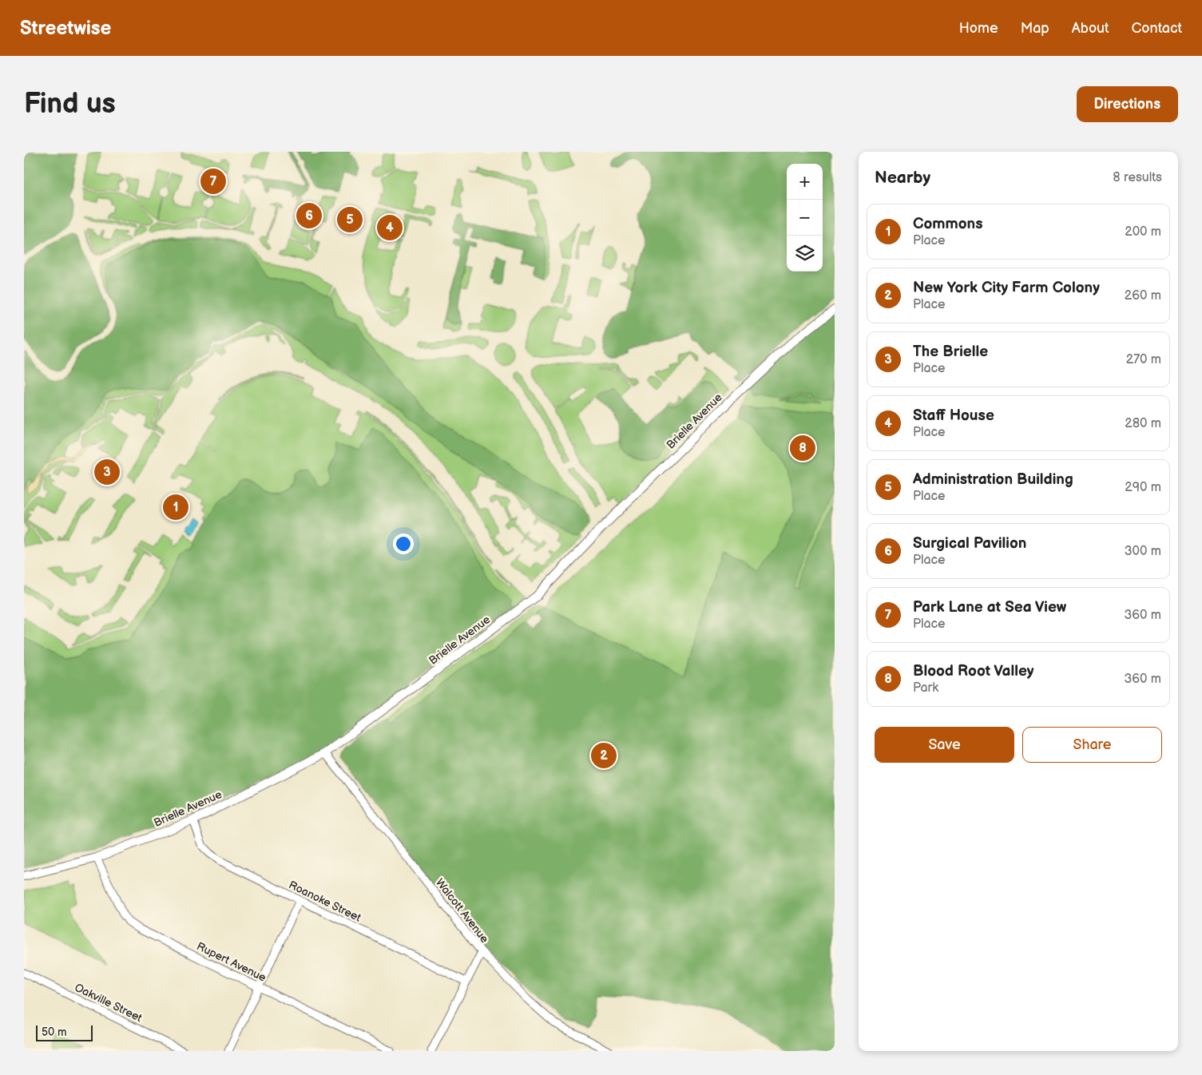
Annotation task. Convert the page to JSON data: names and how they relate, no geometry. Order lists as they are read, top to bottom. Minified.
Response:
{"streets":{"street":["Brielle Avenue","Roanoke Street","Walcott Avenue","Rupert Avenue","Oakville Street"]},"crossings":[["Brielle Avenue","Roanoke Street"],["Brielle Avenue","Walcott Avenue"],["Brielle Avenue","Rupert Avenue"]],"scale_bar":"50 m","page":{"header":"Streetwise","nav":["Home","Map","About","Contact"],"buttons":["Directions",["Save","Share"]],"title":"Find us","heading":["Nearby","8 results"],"map_buttons":["+","−"],"pins":["7","6","5","4","8","3","1","2"],"list":[{"mark":"1","name":"Commons","note":"Place","value":"200 m"},{"mark":"2","name":"New York City Farm Colony","note":"Place","value":"260 m"},{"mark":"3","name":"The Brielle","note":"Place","value":"270 m"},{"mark":"4","name":"Staff House","note":"Place","value":"280 m"},{"mark":"5","name":"Administration Building","note":"Place","value":"290 m"},{"mark":"6","name":"Surgical Pavilion","note":"Place","value":"300 m"},{"mark":"7","name":"Park Lane at Sea View","note":"Place","value":"360 m"},{"mark":"8","name":"Blood Root Valley","note":"Park","value":"360 m"}],"scale":"50 m"}}
